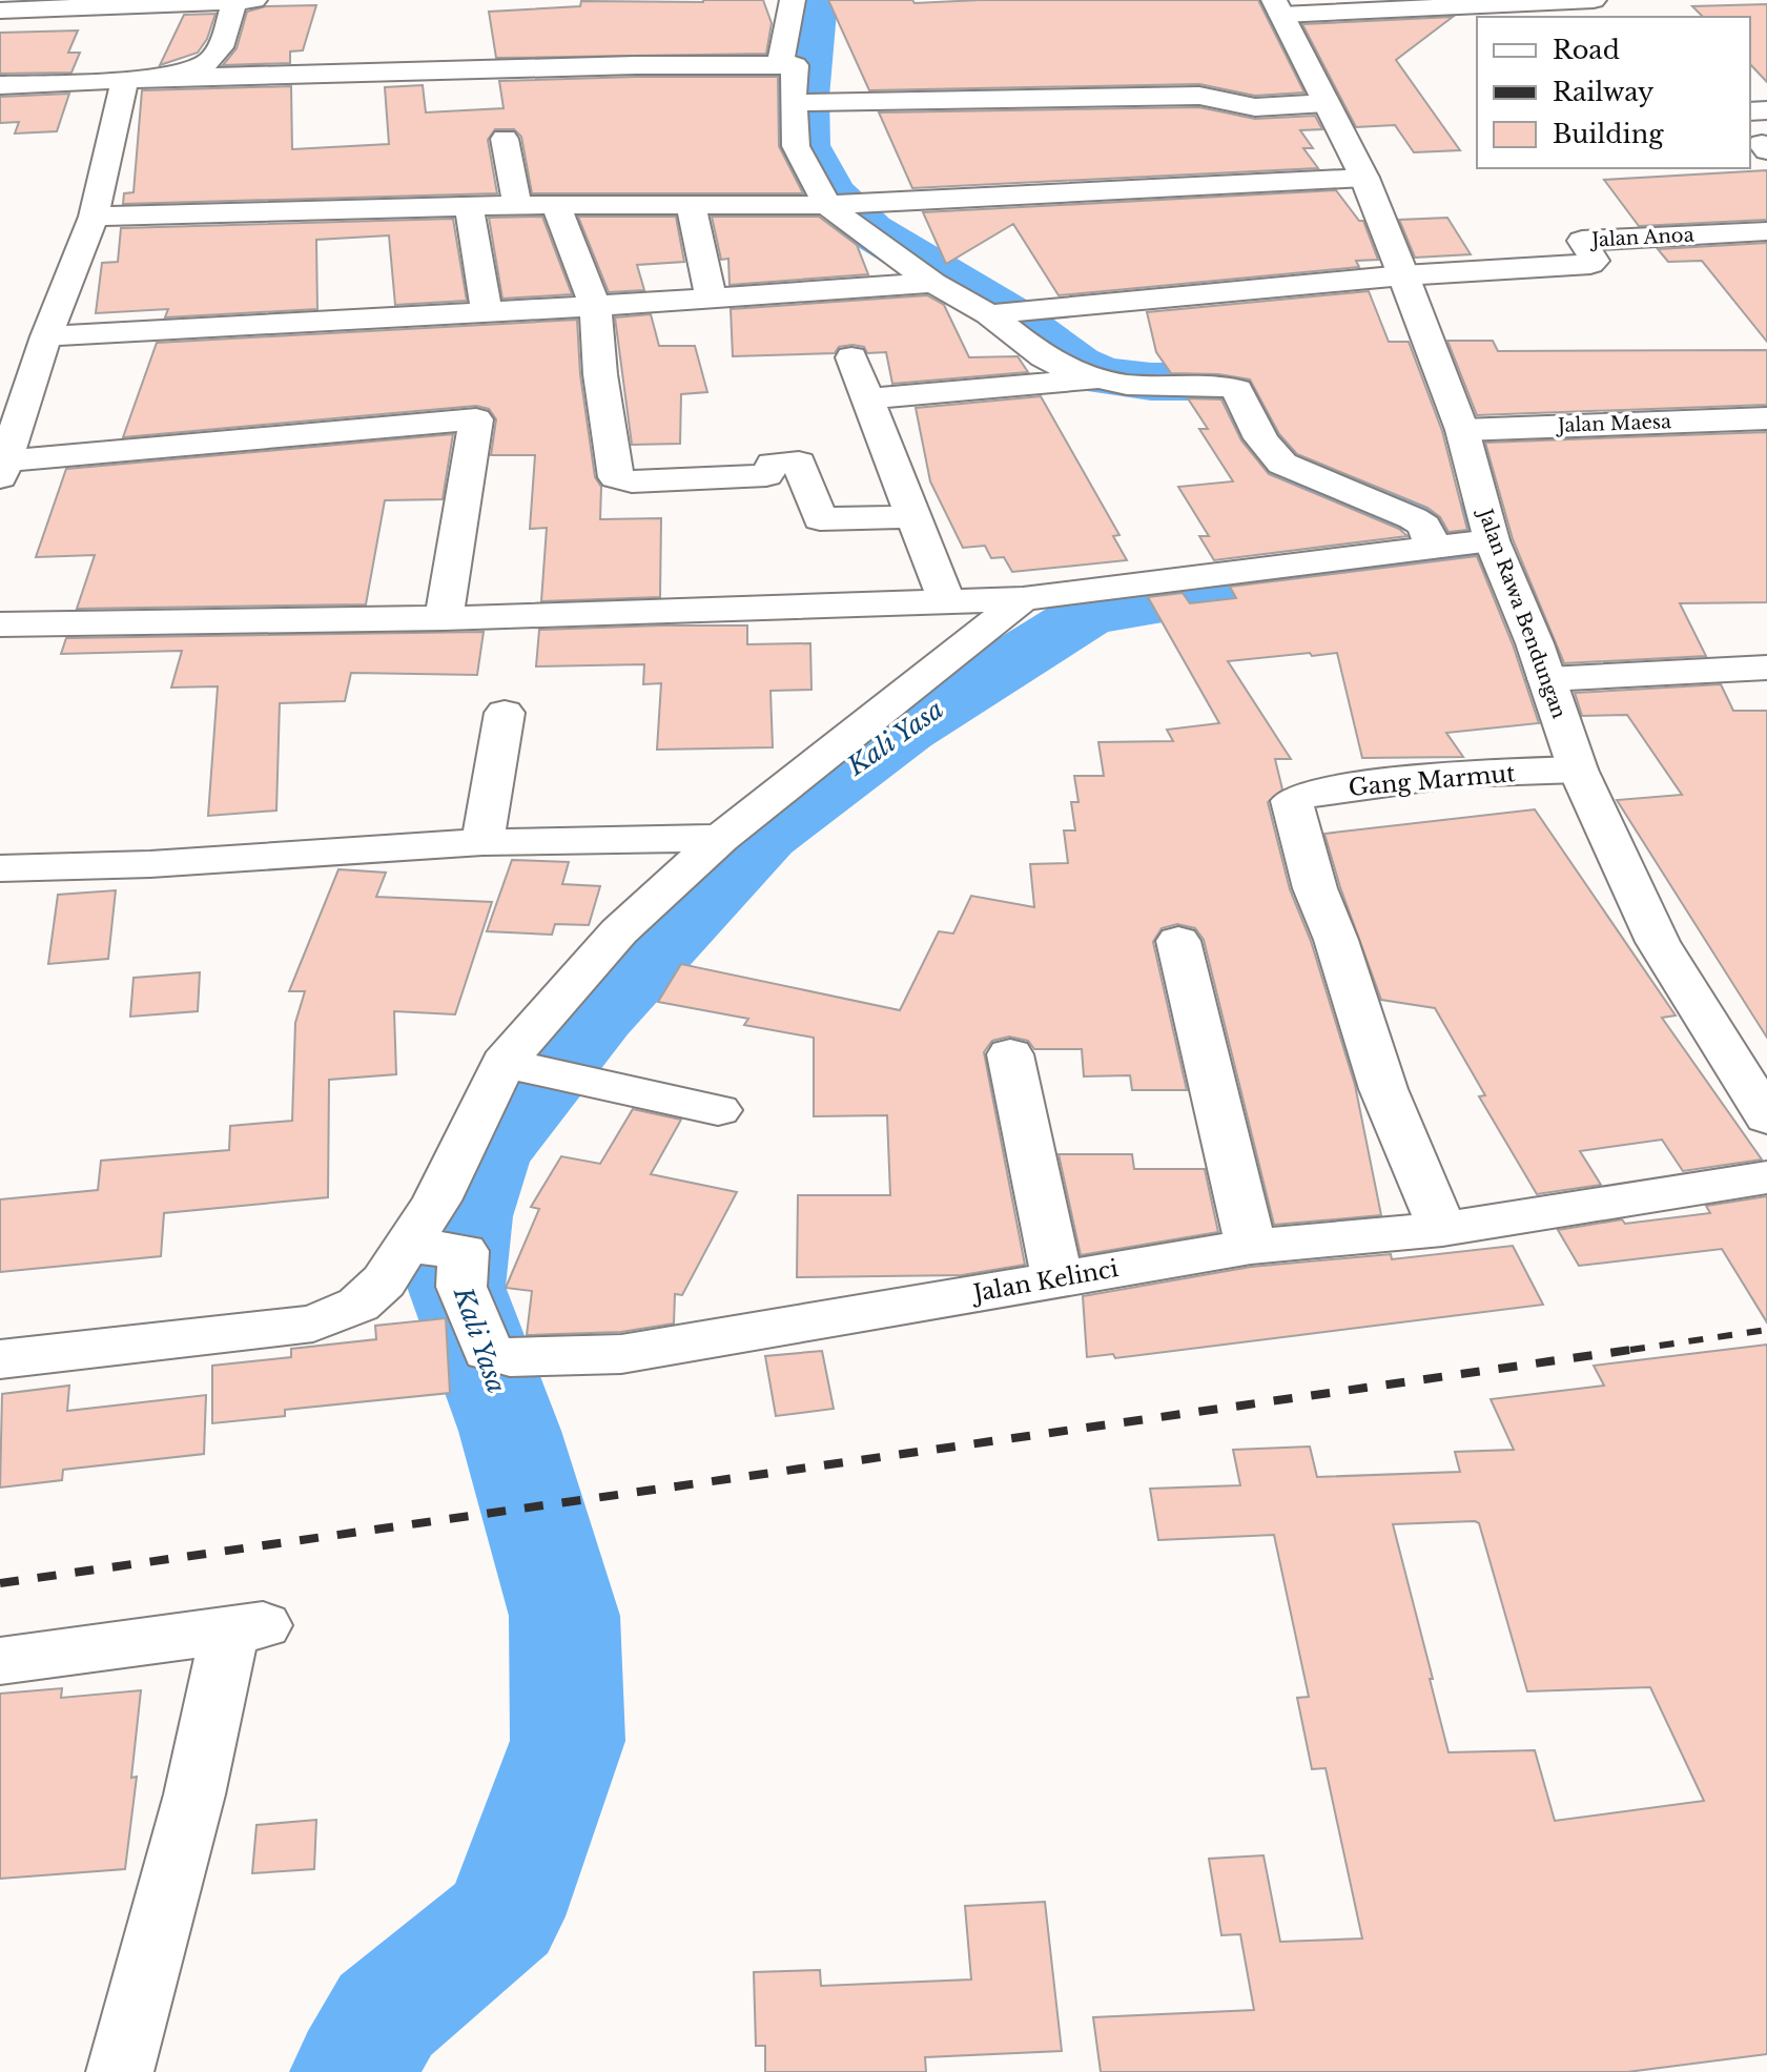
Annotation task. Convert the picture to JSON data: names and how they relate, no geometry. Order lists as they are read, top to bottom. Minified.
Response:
{"streets":{"street":["Jalan Anoa","Jalan Maesa","Jalan Rawa Bendungan","Gang Marmut","Jalan Kelinci"]},"crossings":[["Jalan Anoa","Jalan Rawa Bendungan"],["Jalan Maesa","Jalan Rawa Bendungan"],["Jalan Rawa Bendungan","Gang Marmut"],["Gang Marmut","Jalan Kelinci"]],"water":["Kali Yasa"],"legend":["Road","Railway","Building"]}
